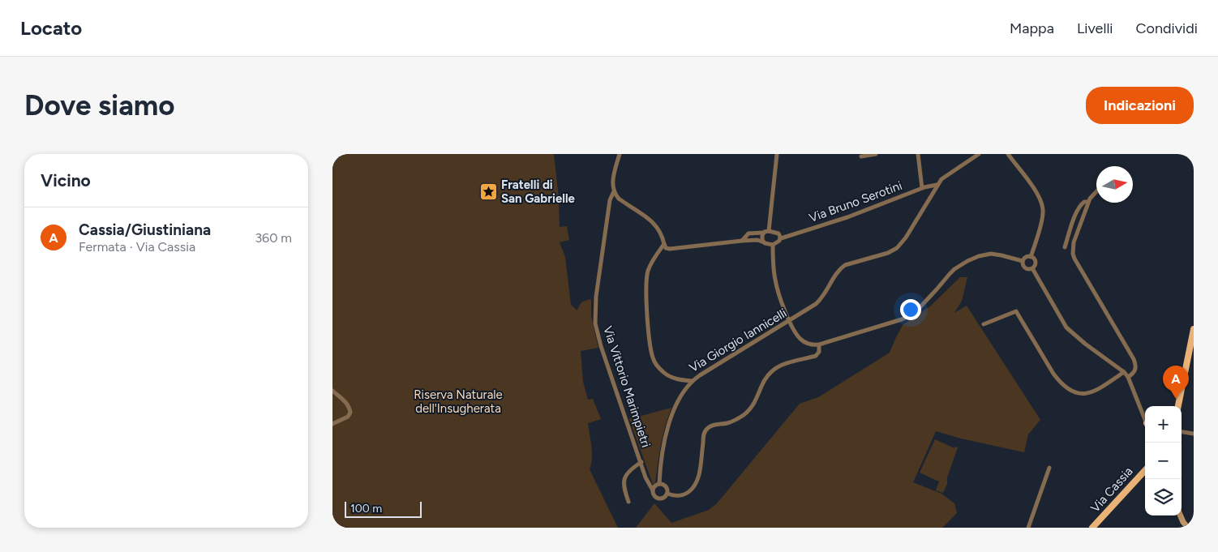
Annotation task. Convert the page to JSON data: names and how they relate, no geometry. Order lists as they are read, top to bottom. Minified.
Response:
{"streets":{"main road":["Via Cassia"],"street":["Via Bruno Serotini","Via Giorgio Iannicelli","Via Vittorio Marimpietri"]},"crossings":[["Via Bruno Serotini","Via Giorgio Iannicelli"]],"parks":["Riserva Naturale dell'Insugherata"],"places":{"place":["Fratelli di San Gabrielle"]},"scale_bar":"100 m","north":"right","page":{"header":"Locato","nav":["Mappa","Livelli","Condividi"],"buttons":"Indicazioni","title":"Dove siamo","heading":"Vicino","list":[{"mark":"A","name":"Cassia/Giustiniana","note":"Fermata · Via Cassia","value":"360 m"}],"pins":"A","map_buttons":["+","−"],"scale":"100 m"}}
